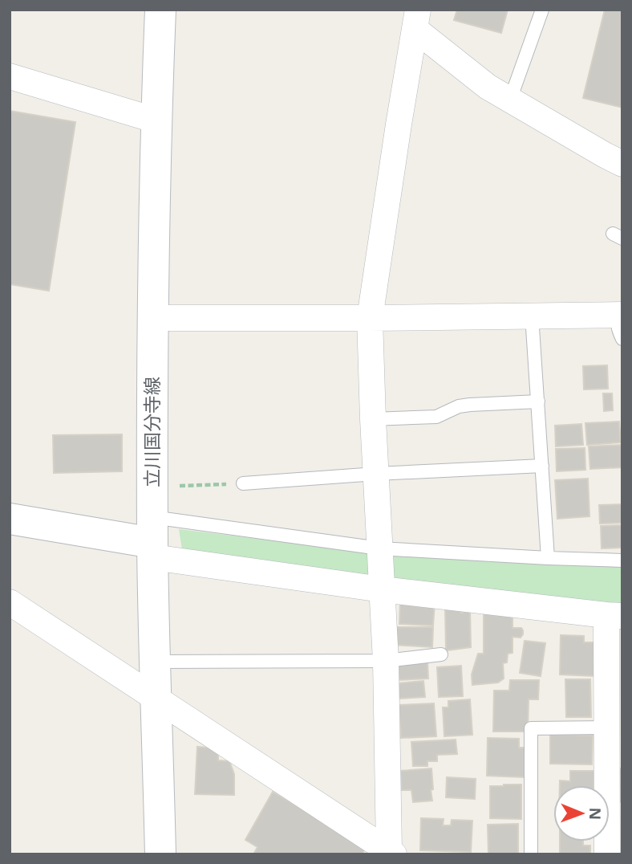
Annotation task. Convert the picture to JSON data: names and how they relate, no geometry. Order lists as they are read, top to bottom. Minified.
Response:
{"streets":{"main road":["立川国分寺線"]},"north":"right"}
